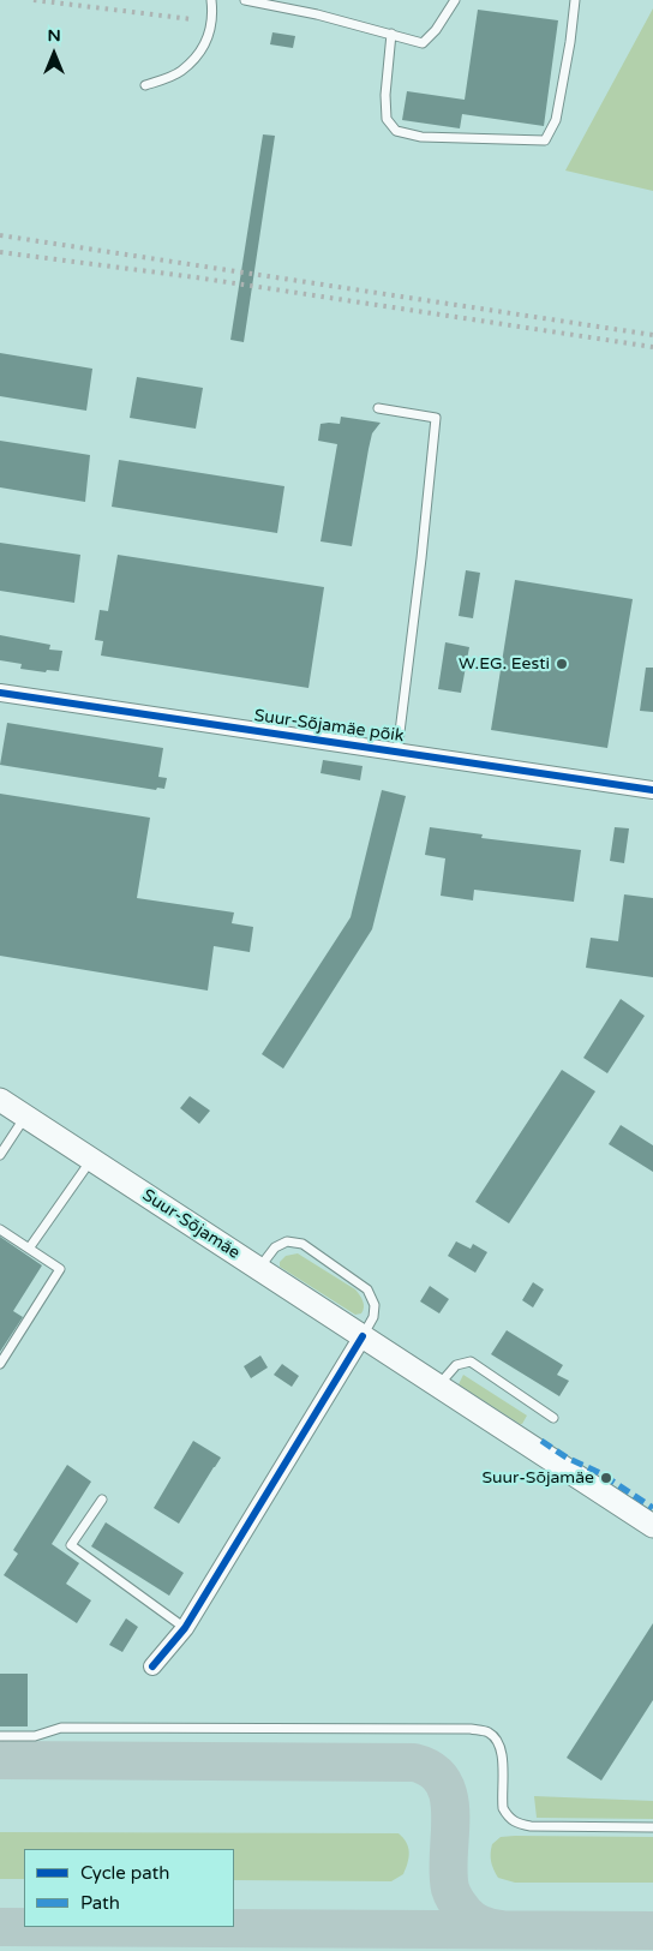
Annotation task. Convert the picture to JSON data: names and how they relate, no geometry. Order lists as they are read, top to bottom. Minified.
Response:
{"streets":{"main road":["Suur-Sõjamäe"],"street":["Suur-Sõjamäe põik"]},"places":["W.EG. Eesti","Suur-Sõjamäe"],"legend":["Cycle path","Path"],"north":"top"}
